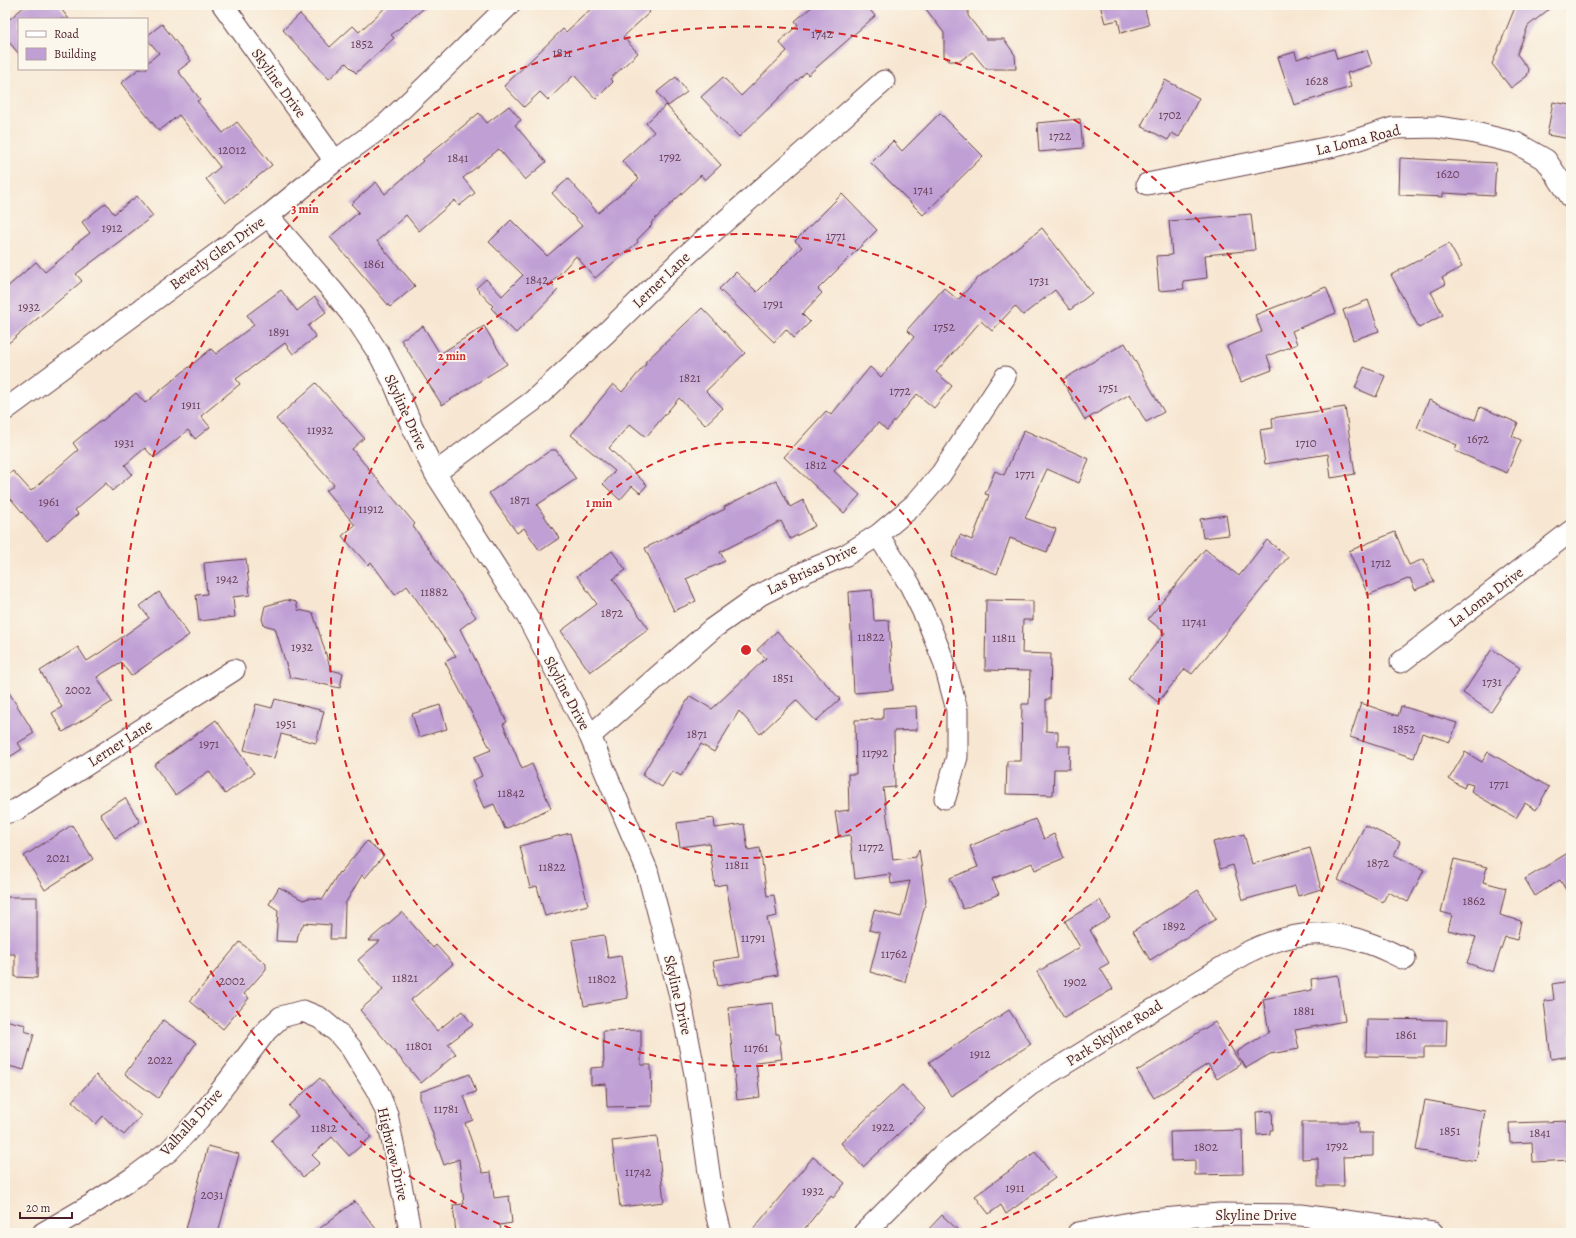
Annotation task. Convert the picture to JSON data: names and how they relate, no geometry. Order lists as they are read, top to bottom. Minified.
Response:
{"streets":{"street":["Skyline Drive","La Loma Road","Beverly Glen Drive","Lerner Lane","Las Brisas Drive","La Loma Drive","Park Skyline Road","Valhalla Drive","Highview Drive"]},"crossings":[["Skyline Drive","Beverly Glen Drive"],["Skyline Drive","Lerner Lane"],["Skyline Drive","Las Brisas Drive"],["Valhalla Drive","Highview Drive"]],"house_numbers":["1742","1852","1811","1628","1702","1722","12012","1792","1841","1620","1741","1912","1771","1861","1842","1731","1791","1932","1752","1891","1821","1751","1772","1911","11932","1672","1931","1710","1812","1771","1871","1961","11912","1712","1942","11882","1872","11741","11822","11811","1932","1851","1731","2002","1951","1852","1871","1971","11792","1771","11842","11772","2021","1872","11811","11822","1862","1892","11791","11762","11821","11802","2002","1902","1881","1861","11801","11761","1912","2022","11781","1922","11812","1851","1841","1792","1802","11742","1911","1932","2031"],"legend":["Road","Building"],"scale_bar":"20 m","rings":["3 min","2 min","1 min"]}
